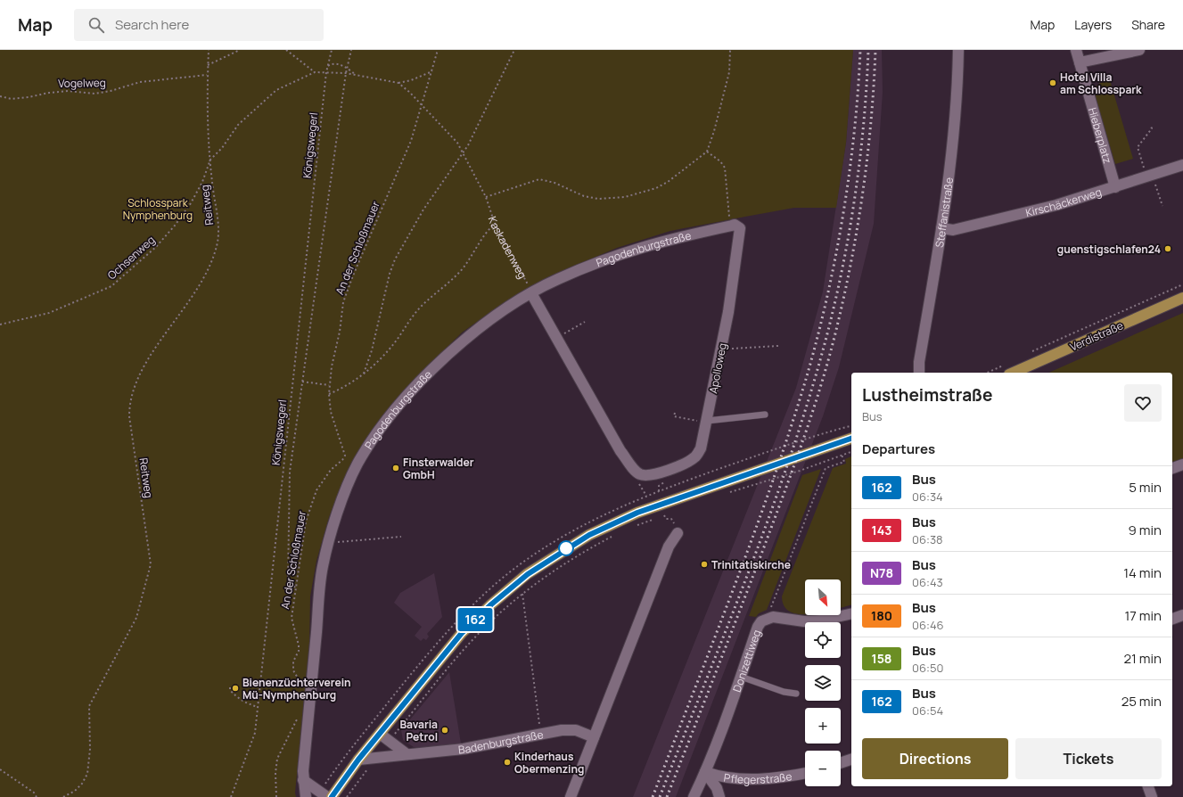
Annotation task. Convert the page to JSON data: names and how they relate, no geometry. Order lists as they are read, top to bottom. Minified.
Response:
{"streets":{"main road":["Verdistraße"],"street":["Hieberplatz","Kirschäckerweg","Steffanistraße","Pagodenburgstraße","Apolloweg","Donizettiweg","Badenburgstraße","Pflegerstraße"],"path":["Vogelweg","Königswegerl","Reitweg","Kaskadenweg","An der Schloßmauer","Ochsenweg"]},"crossings":[["Vogelweg","Reitweg"],["Hieberplatz","Kirschäckerweg"],["Königswegerl","Kaskadenweg"],["Kirschäckerweg","Steffanistraße"],["Reitweg","Ochsenweg"],["Kaskadenweg","An der Schloßmauer"],["Kaskadenweg","Pagodenburgstraße"],["Pagodenburgstraße","Apolloweg"],["Donizettiweg","Pflegerstraße"]],"parks":["Schlosspark Nymphenburg"],"places":["Hotel Villa am Schlosspark","guenstigschlafen24","Finsterwalder GmbH","Trinitatiskirche","Bienenzüchterverein Mü-Nymphenburg","Bavaria Petrol","Kinderhaus Obermenzing"],"lines":["bus line 162"],"north":"bottom right","page":{"header":"Map","search":"Search here","nav":["Map","Layers","Share"],"on_map":"162","heading":[["Lustheimstraße","Bus"],"Departures"],"list":[{"mark":"162","name":"Bus","note":"06:34","value":"5 min"},{"mark":"143","name":"Bus","note":"06:38","value":"9 min"},{"mark":"N78","name":"Bus","note":"06:43","value":"14 min"},{"mark":"180","name":"Bus","note":"06:46","value":"17 min"},{"mark":"158","name":"Bus","note":"06:50","value":"21 min"},{"mark":"162","name":"Bus","note":"06:54","value":"25 min"}],"map_buttons":["+","−"],"buttons":["Directions","Tickets"]}}
